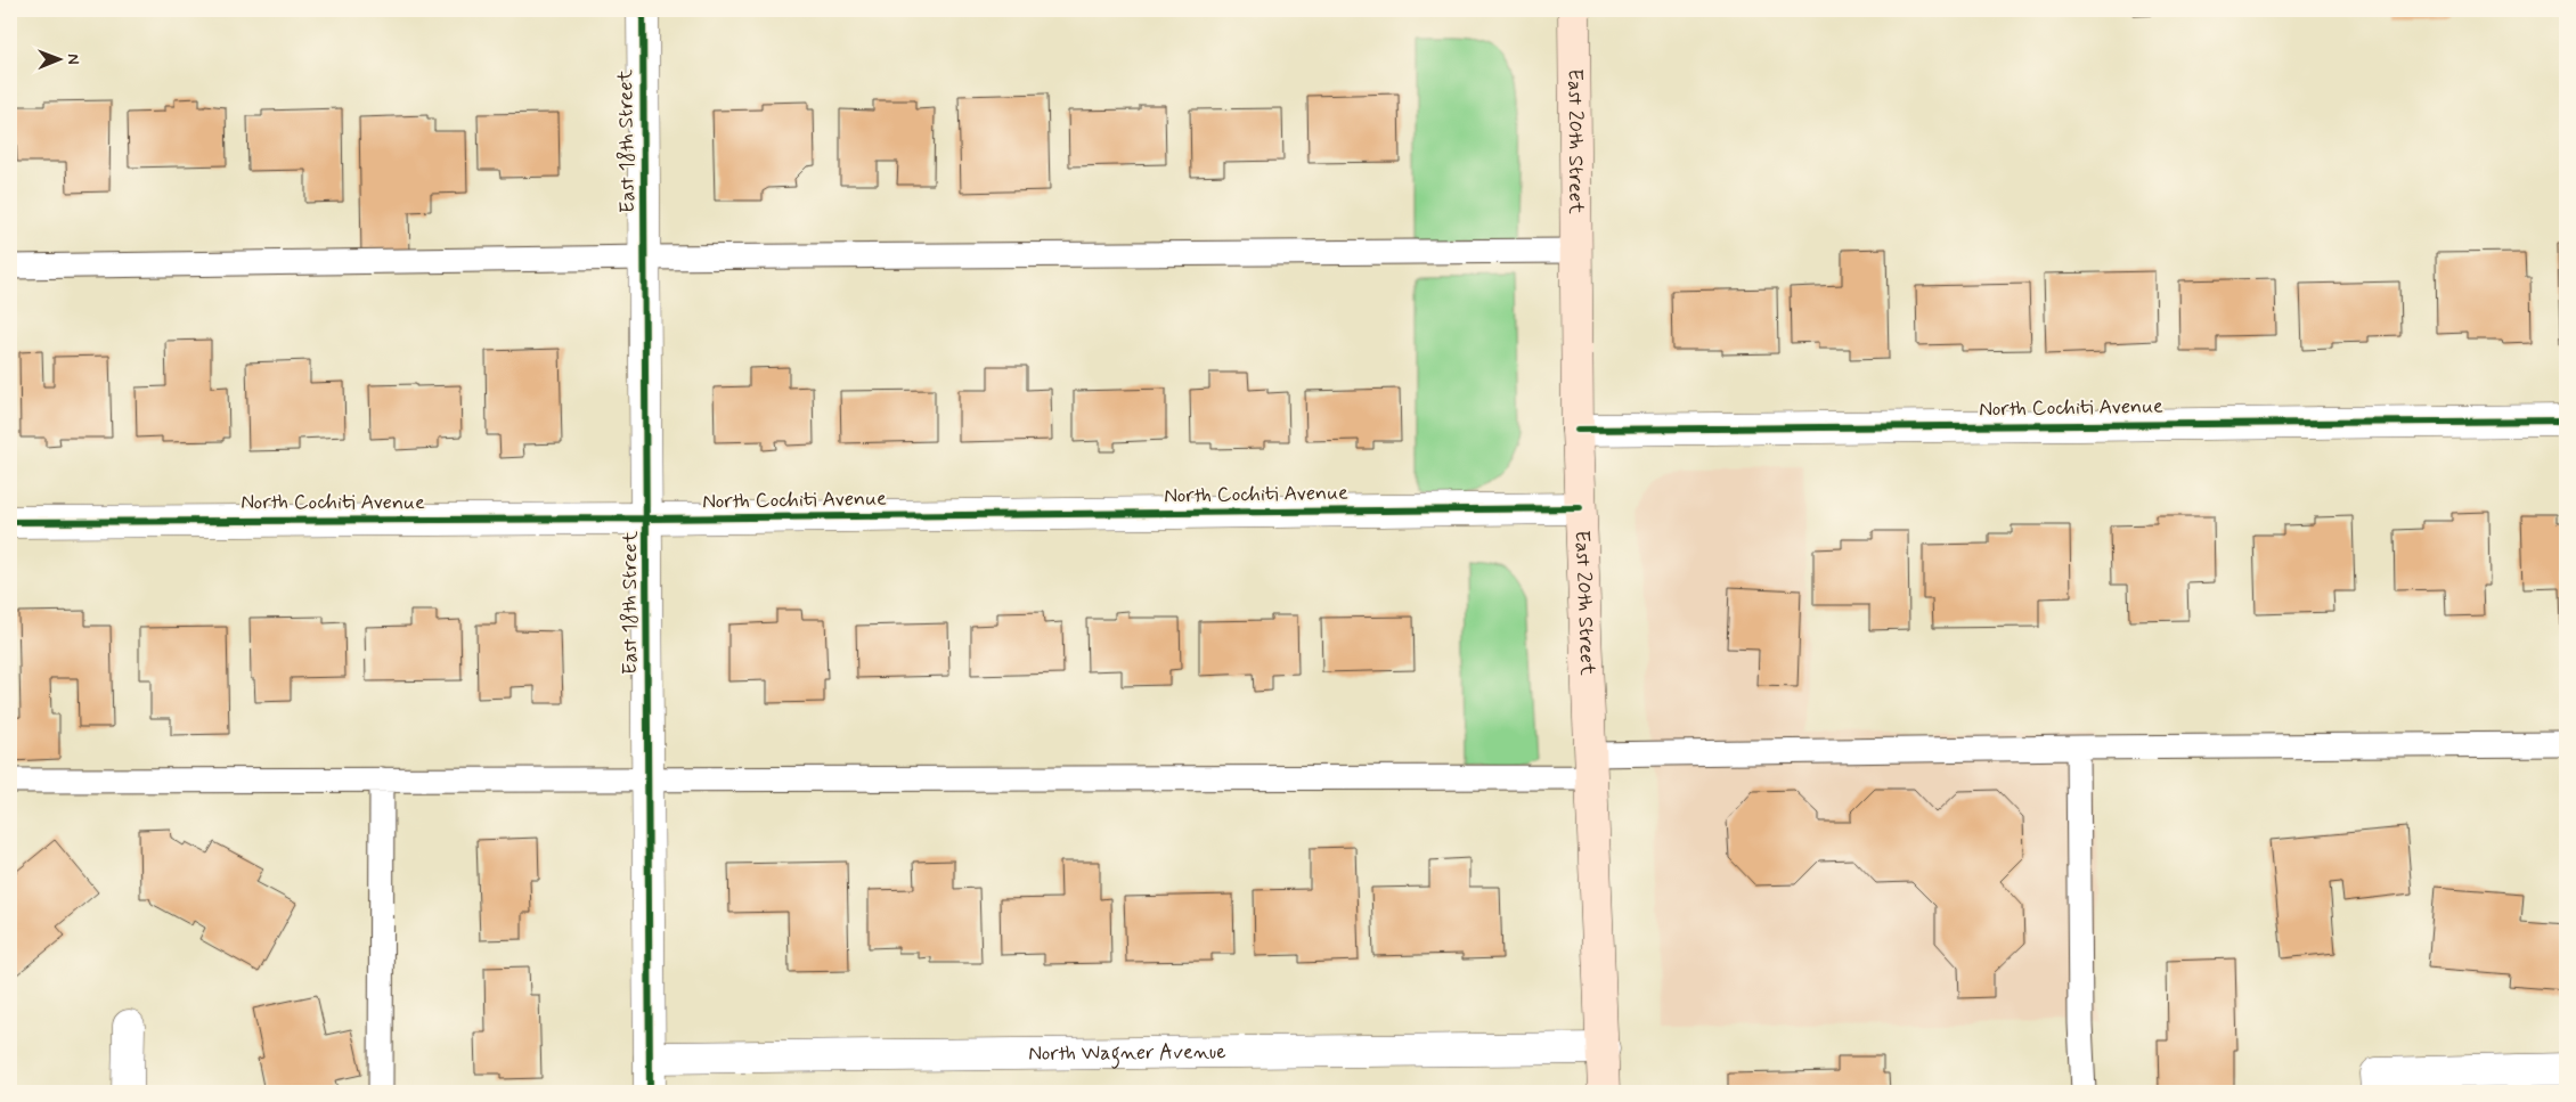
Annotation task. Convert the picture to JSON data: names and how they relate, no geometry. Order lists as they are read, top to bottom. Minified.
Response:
{"streets":{"main road":["East 20th Street"],"street":["East 18th Street","North Cochiti Avenue","North Wagner Avenue"]},"crossings":[["East 18th Street","North Cochiti Avenue"],["East 18th Street","North Wagner Avenue"],["East 20th Street","North Cochiti Avenue"],["East 20th Street","North Wagner Avenue"]],"north":"right"}
